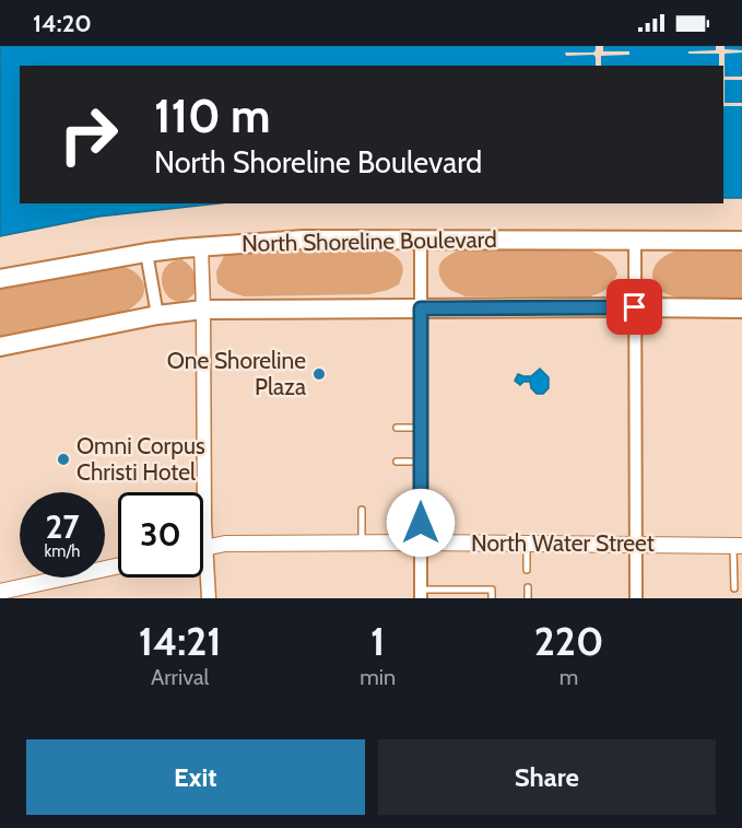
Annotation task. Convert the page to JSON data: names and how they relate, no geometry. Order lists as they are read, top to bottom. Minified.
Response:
{"streets":{"main road":["North Shoreline Boulevard","North Water Street"]},"places":["One Shoreline Plaza","Omni Corpus Christi Hotel"],"page":{"status":"14:20","turn":["110 m","North Shoreline Boulevard"],"speed":"27 km/h","limit":"30","eta":["14:21","Arrival","1","min","220","m"],"buttons":["Exit","Share"]}}
